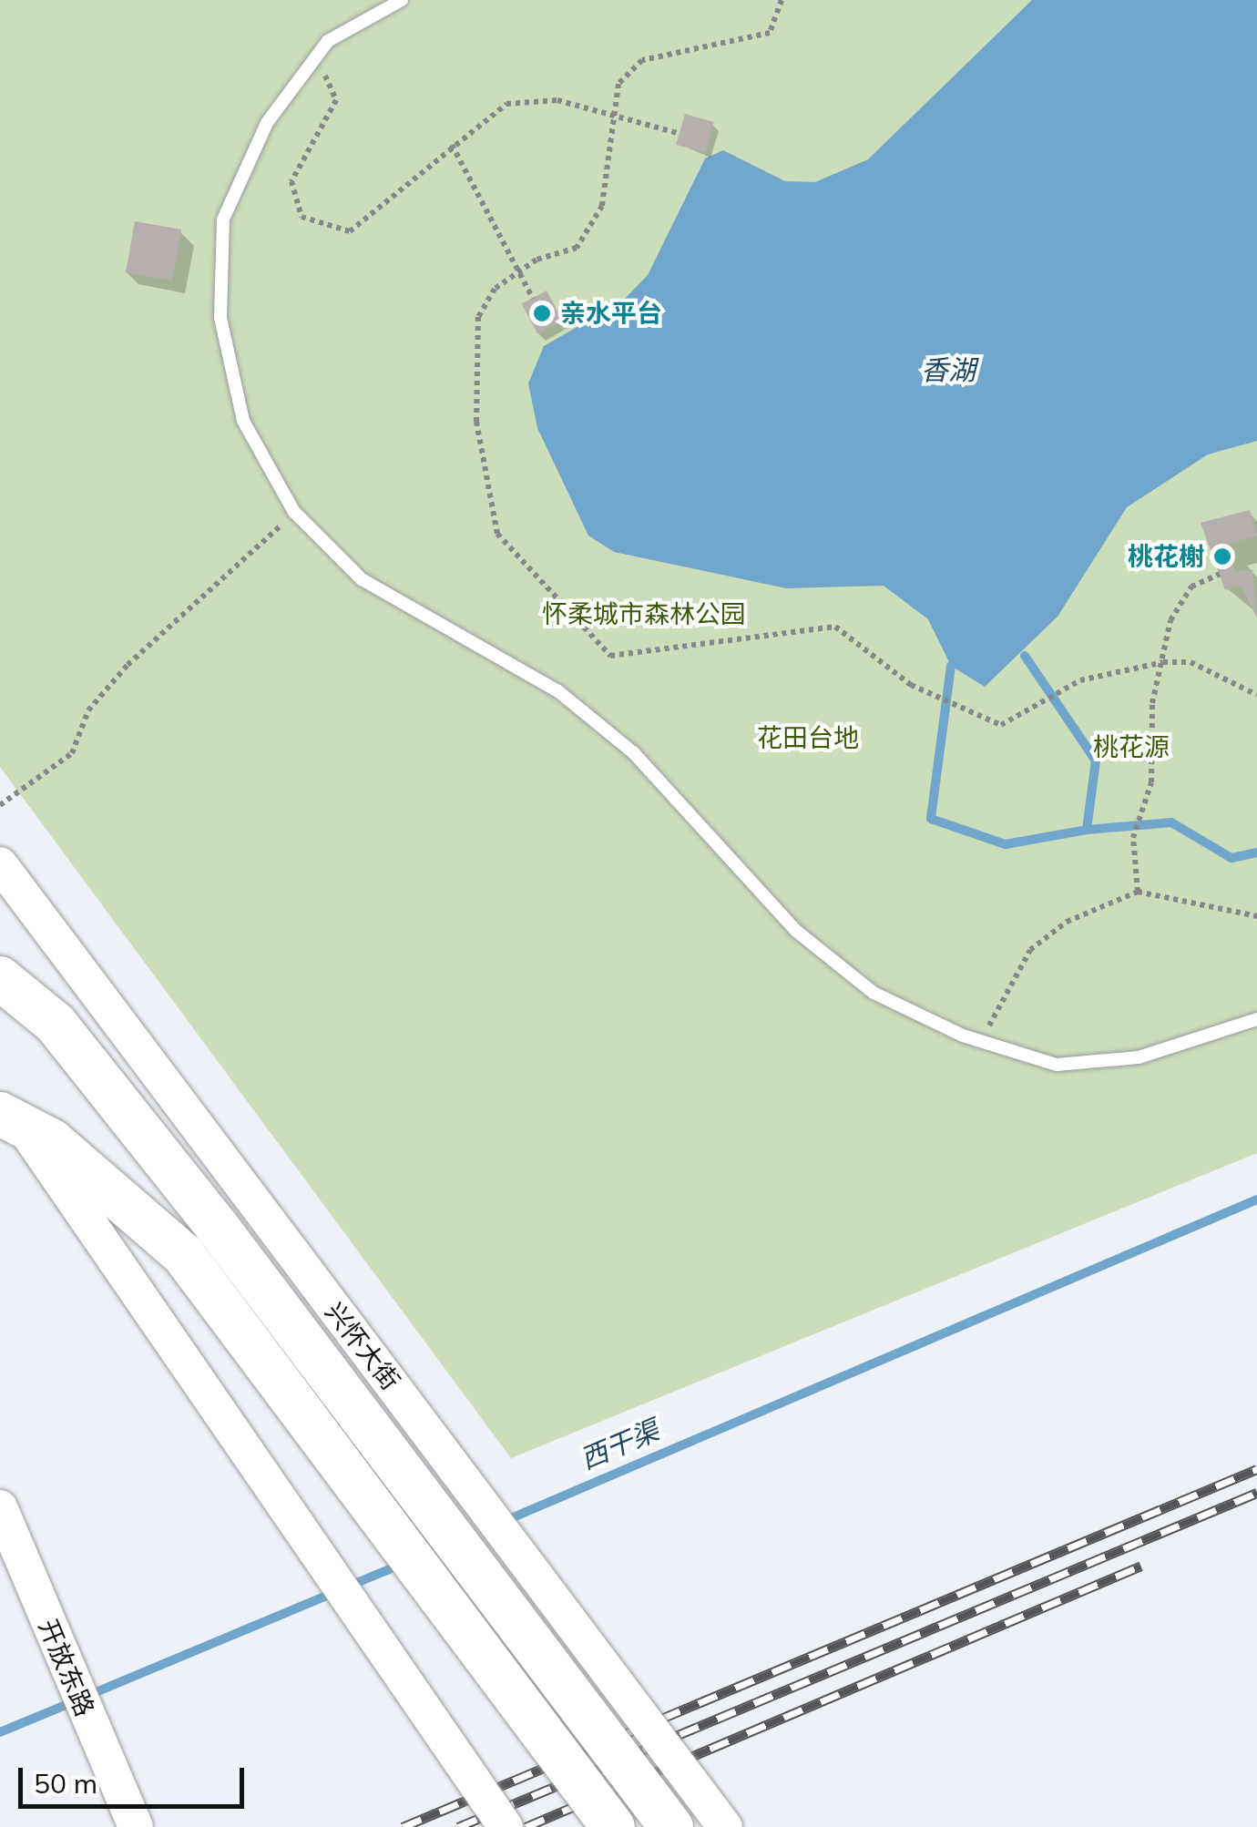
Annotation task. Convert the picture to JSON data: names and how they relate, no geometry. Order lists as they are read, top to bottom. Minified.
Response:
{"streets":{"main road":["兴怀大街","开放东路"]},"water":["香湖","西干渠"],"parks":["怀柔城市森林公园","花田台地","桃花源"],"places":["亲水平台","桃花榭"],"scale_bar":"50 m"}
